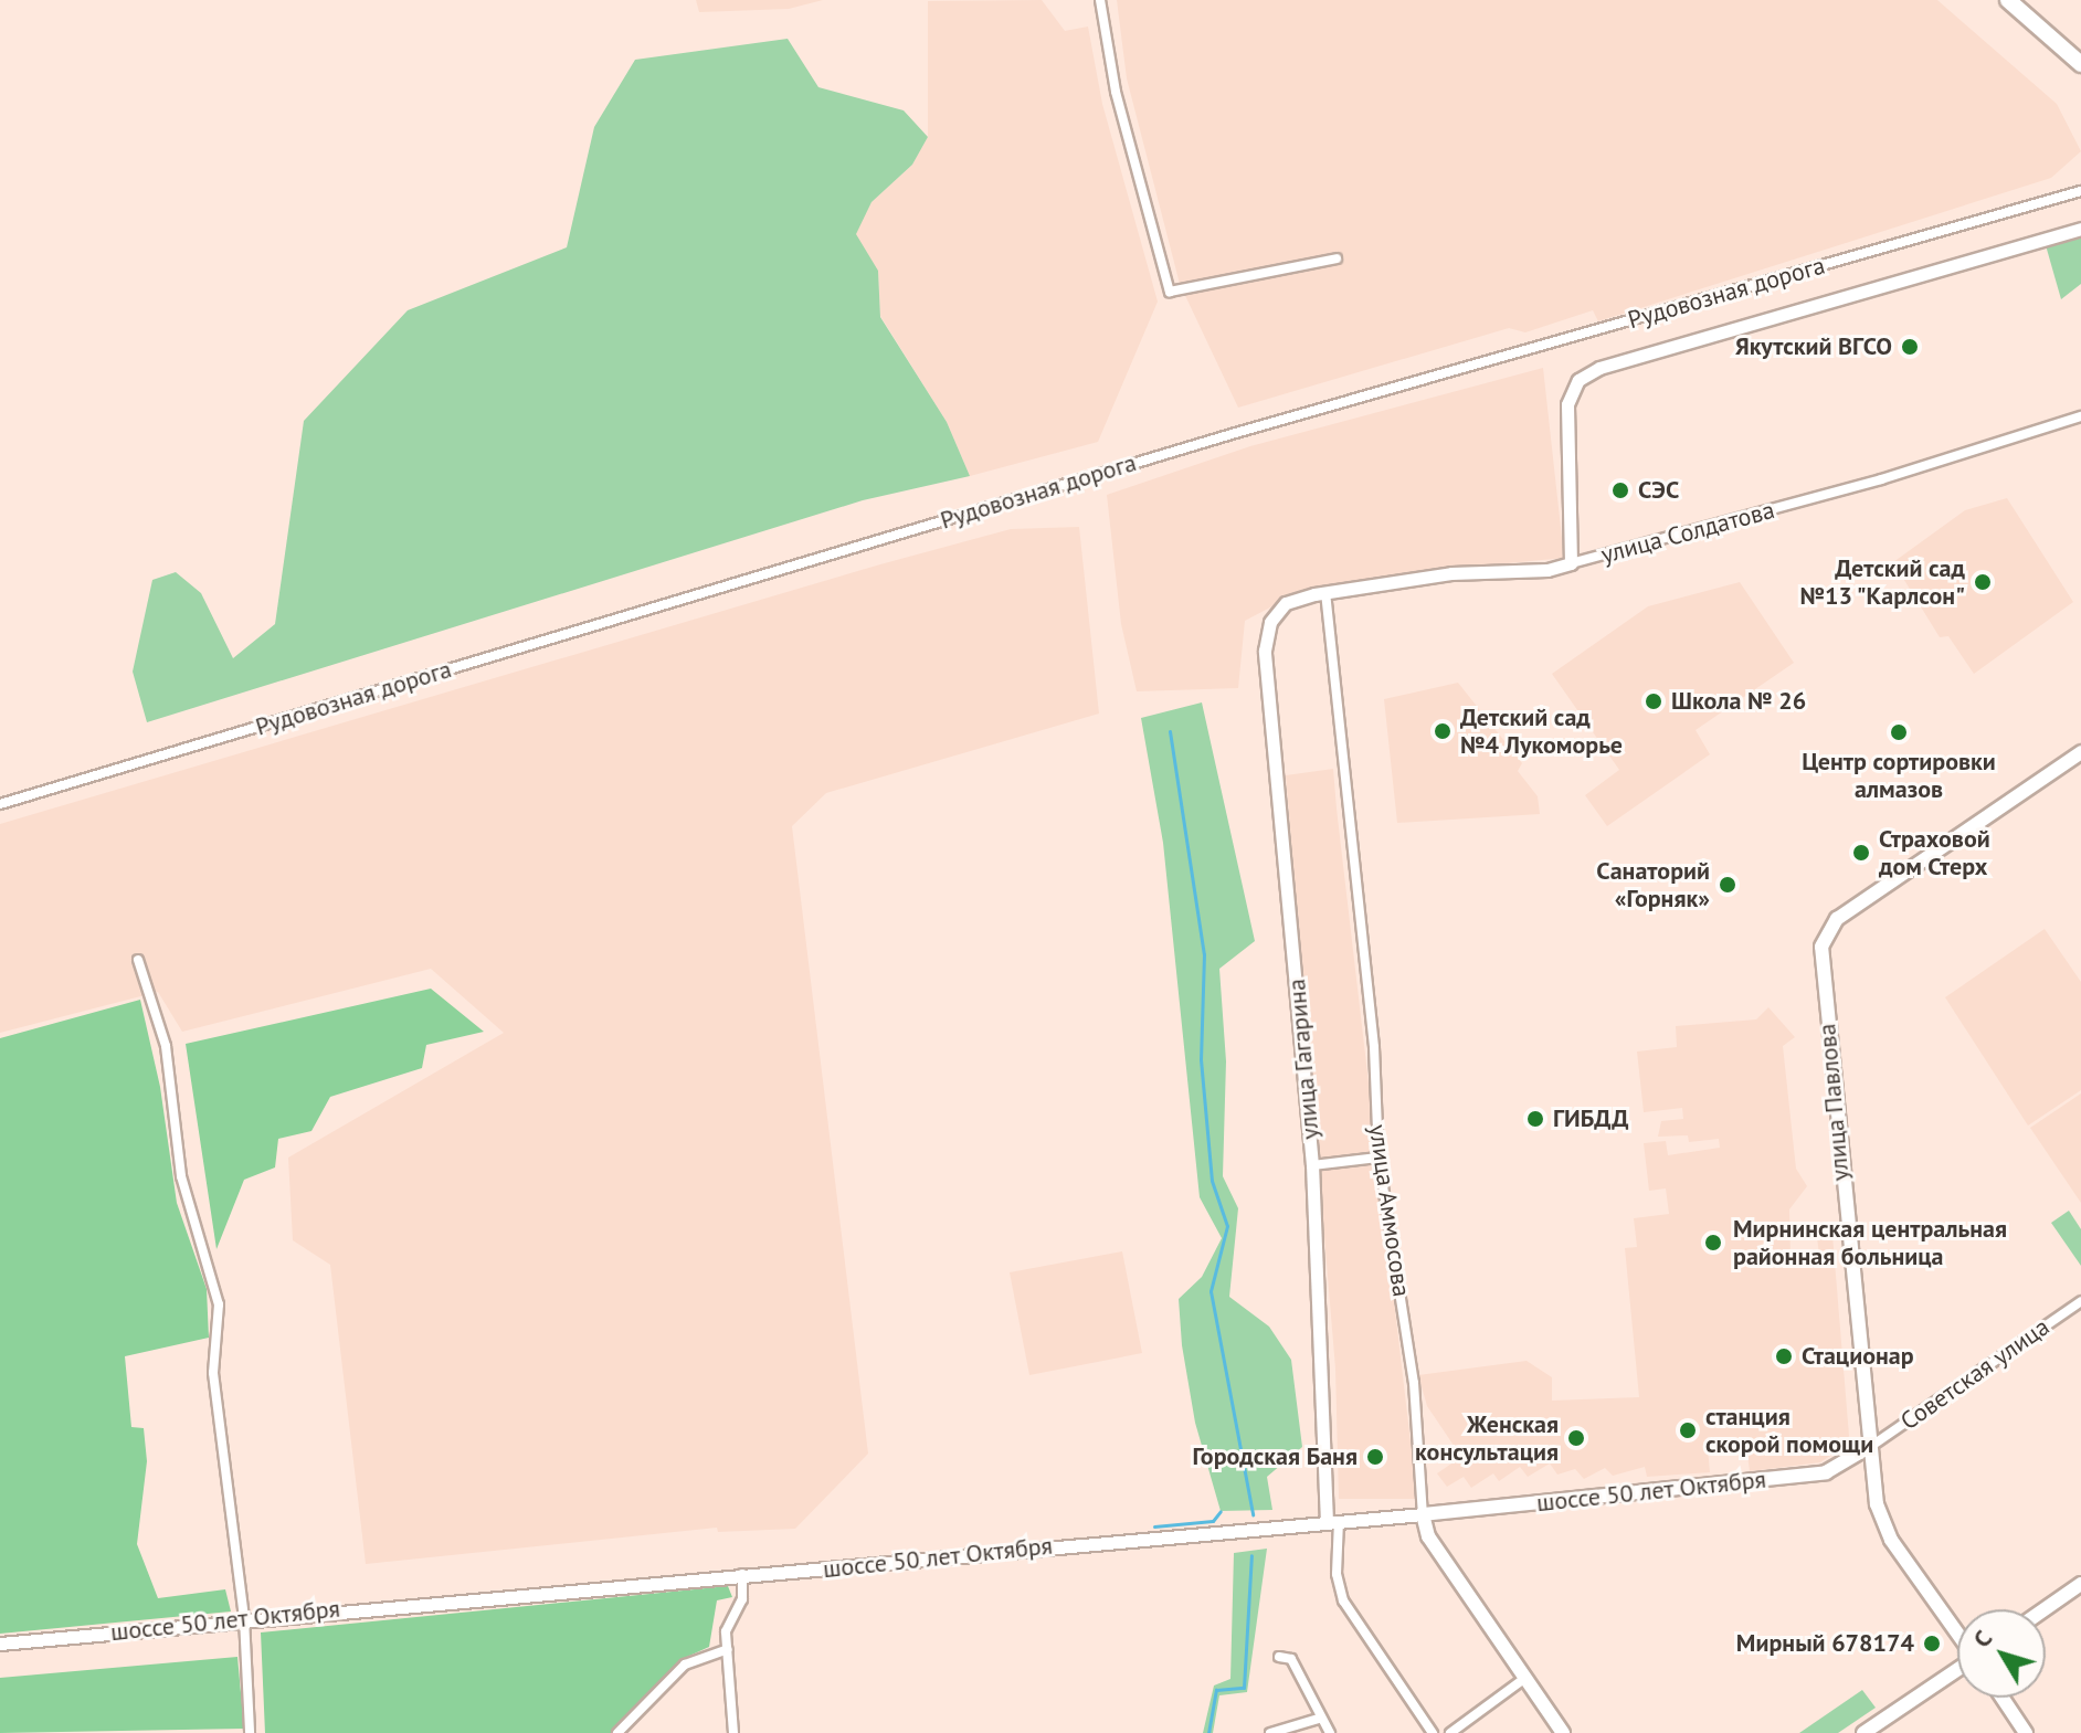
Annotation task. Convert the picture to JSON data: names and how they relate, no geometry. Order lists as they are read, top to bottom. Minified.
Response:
{"streets":{"main road":["улица Павлова","улица Аммосова","шоссе 50 лет Октября"],"street":["Рудовозная дорога","улица Солдатова","улица Гагарина","Советская улица"]},"crossings":[["улица Солдатова","улица Гагарина"],["улица Солдатова","улица Аммосова"],["улица Гагарина","шоссе 50 лет Октября"],["улица Павлова","Советская улица"],["улица Павлова","шоссе 50 лет Октября"],["улица Аммосова","шоссе 50 лет Октября"],["Советская улица","шоссе 50 лет Октября"]],"places":["Якутский ВГСО","СЭС","Детский сад №13 \"Карлсон\"","Школа № 26","Детский сад №4 Лукоморье","Центр сортировки алмазов","Страховой дом Стерх","Санаторий «Горняк»","ГИБДД","Мирнинская центральная районная больница","Стационар","станция скорой помощи","Женская консультация","Городская Баня","Мирный 678174"],"north":"top left"}
